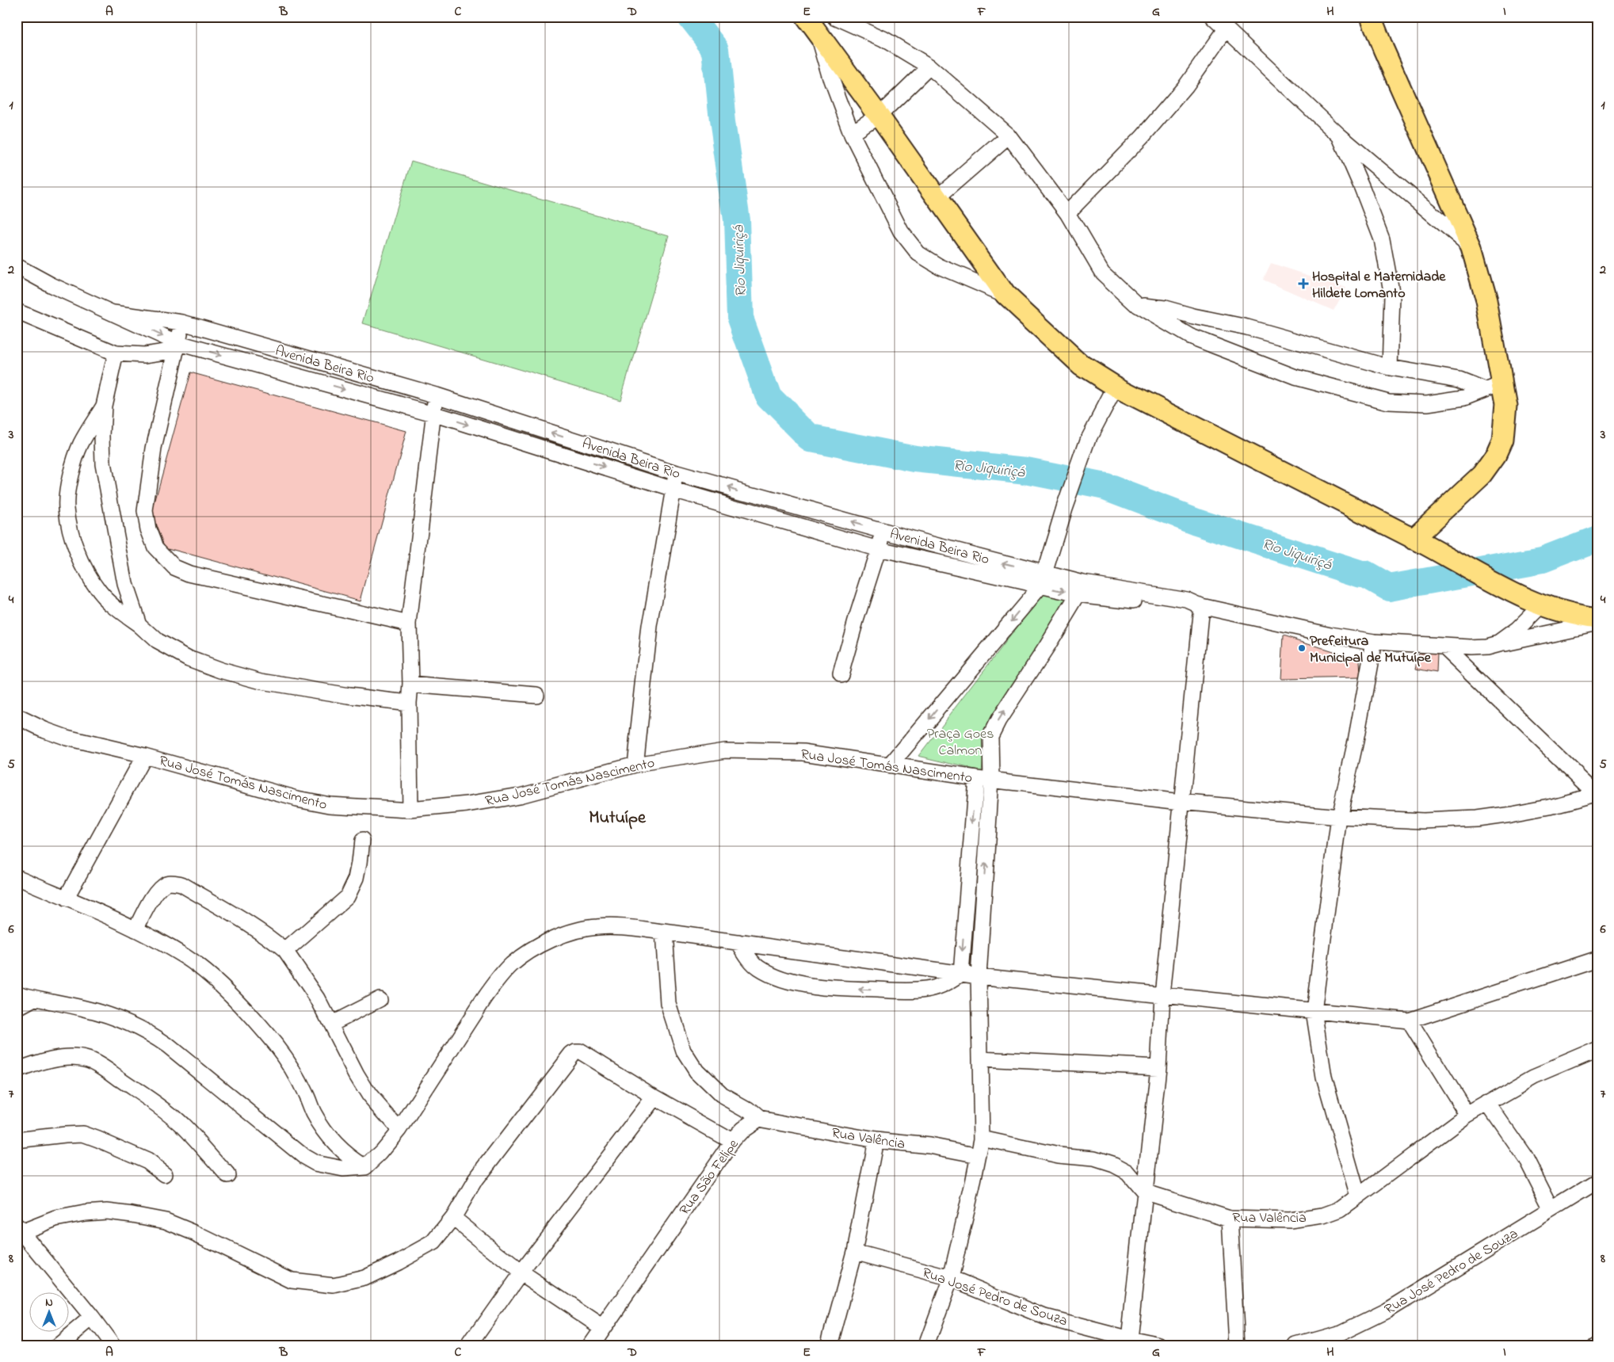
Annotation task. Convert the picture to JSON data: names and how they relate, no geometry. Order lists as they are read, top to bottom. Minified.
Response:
{"streets":{"street":["Avenida Beira Rio","Rua José Tomás Nascimento","Rua Valência","Rua São Felipe","Rua José Pedro de Souza"]},"crossings":[["Rua Valência","Rua São Felipe"]],"districts":["Mutuípe"],"water":["Rio Jiquiriçá"],"parks":["Praça Goes Calmon"],"places":{"health":["Hospital e Maternidade Hildete Lomanto"],"other":["Prefeitura Municipal de Mutuípe"]},"north":"top","grid":{"columns":["A","B","C","D","E","F","G","H","I"],"rows":["1","2","3","4","5","6","7","8"]}}
